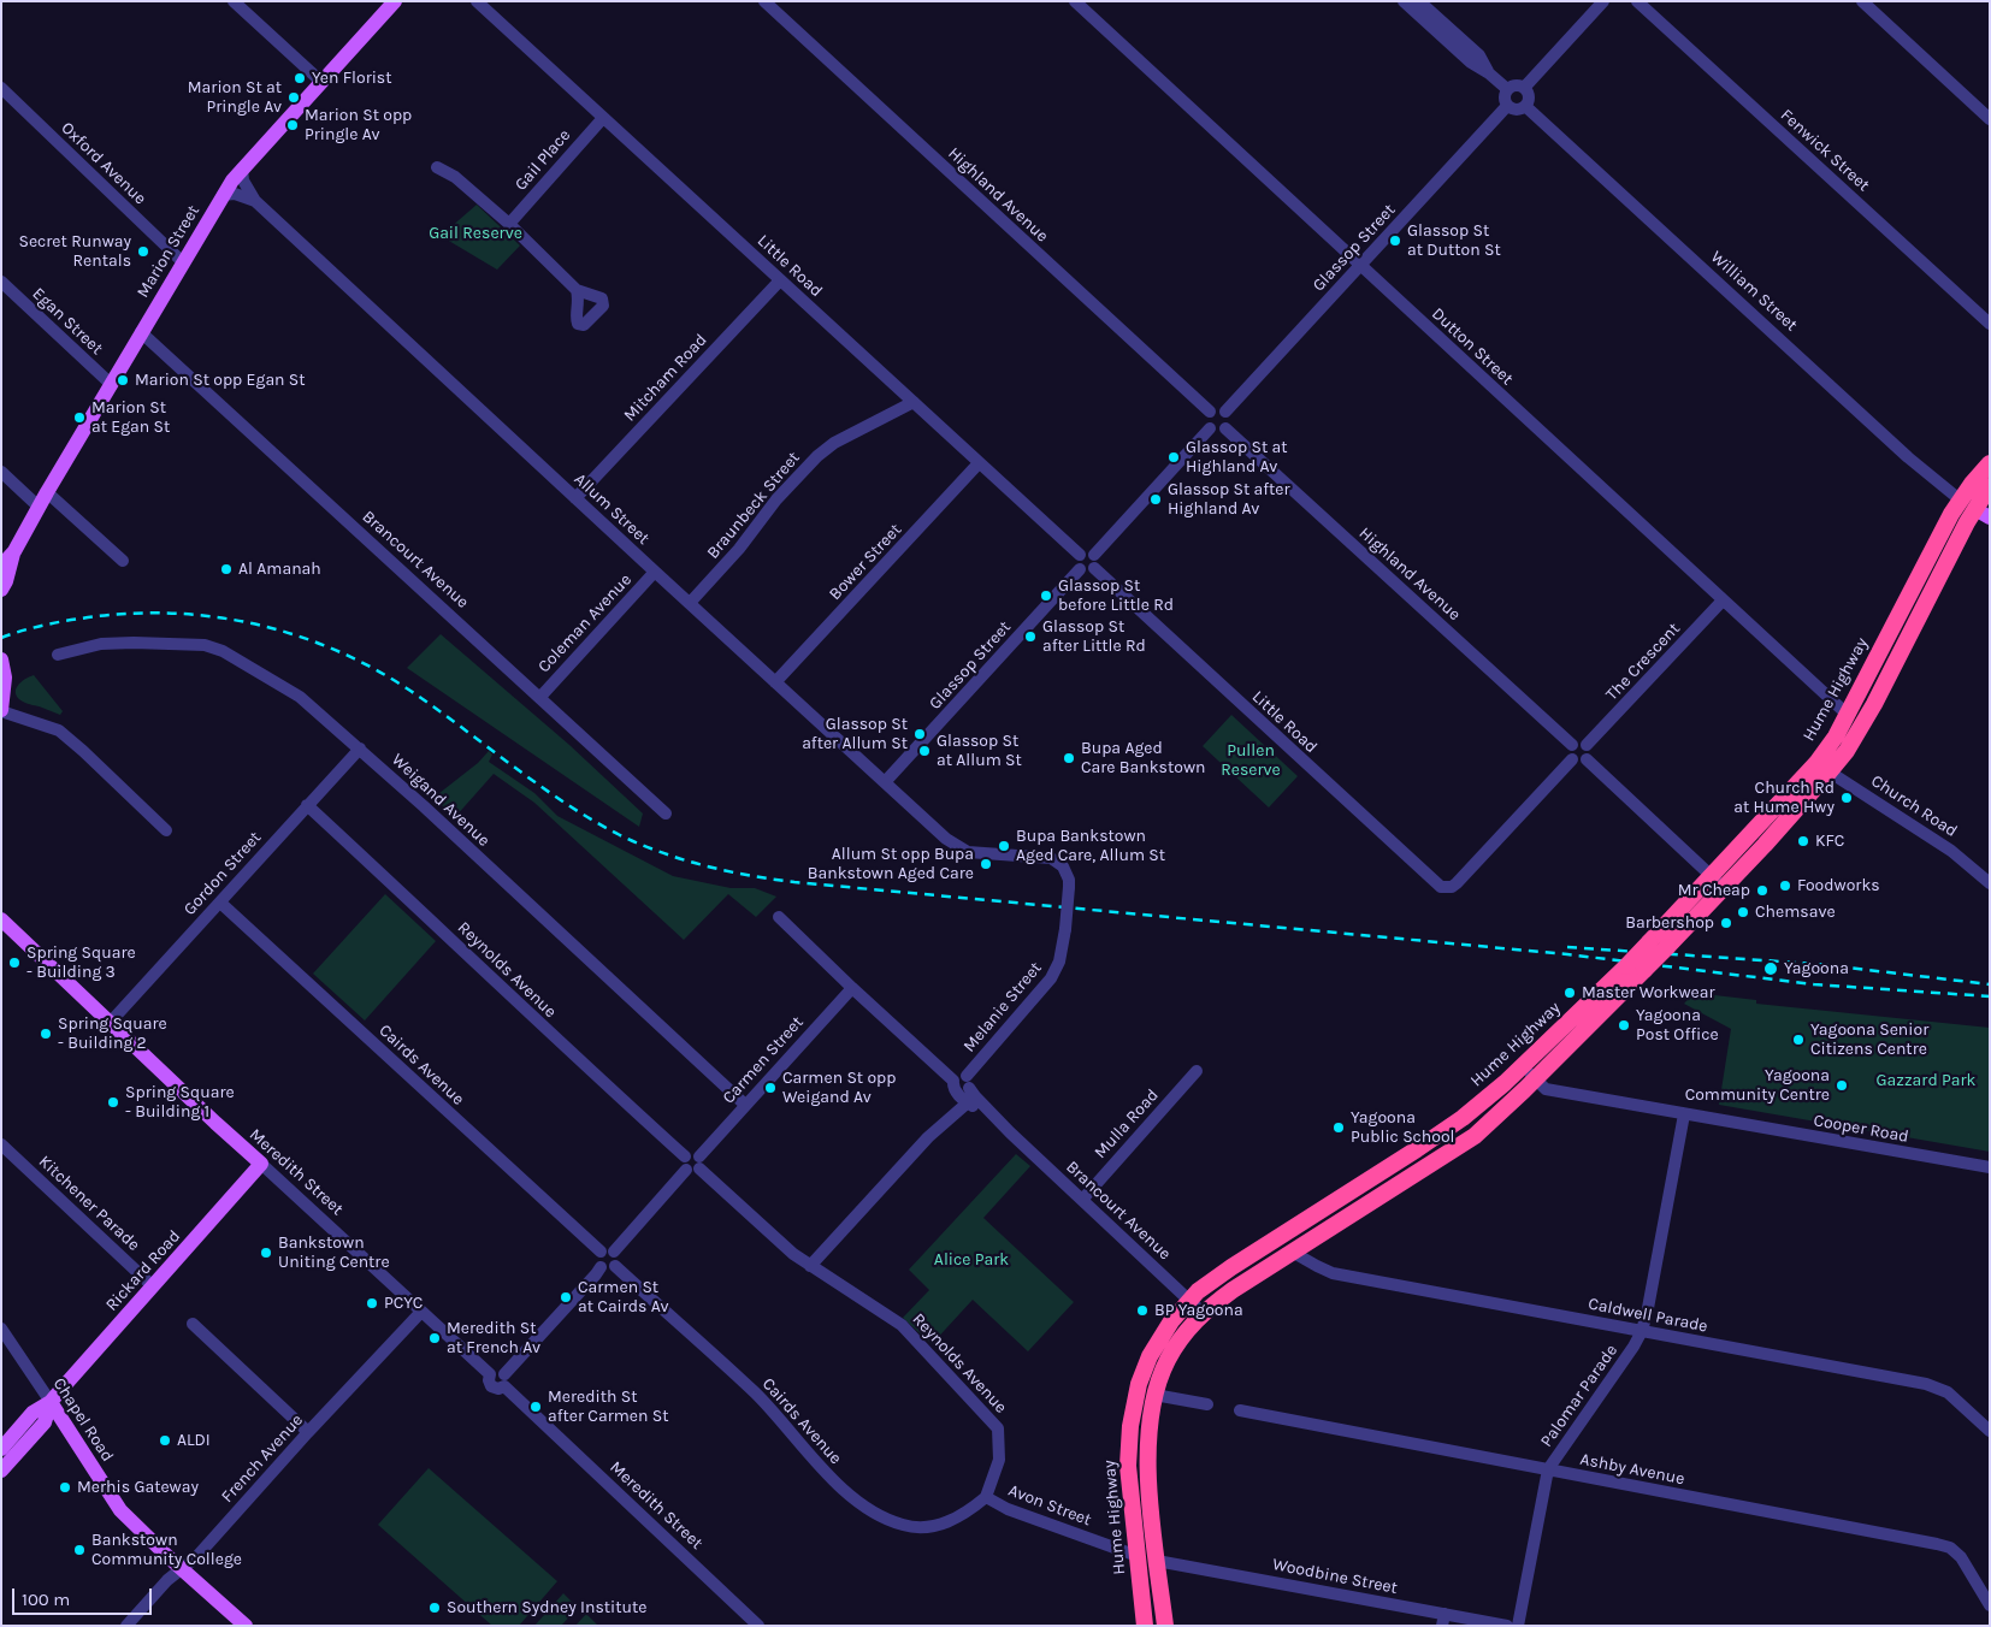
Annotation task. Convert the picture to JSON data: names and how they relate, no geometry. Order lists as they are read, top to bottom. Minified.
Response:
{"streets":{"highway":["Hume Highway"],"main road":["Marion Street","Meredith Street","Rickard Road","Chapel Road"],"street":["Fenwick Street","Gail Place","Oxford Avenue","Highland Avenue","Glassop Street","Little Road","William Street","Egan Street","Dutton Street","Mitcham Road","Braunbeck Street","Allum Street","Brancourt Avenue","Bower Street","Coleman Avenue","The Crescent","Weigand Avenue","Church Road","Gordon Street","Reynolds Avenue","Melanie Street","Carmen Street","Cairds Avenue","Mulla Road","Cooper Road","Kitchener Parade","Caldwell Parade","Palomar Parade","French Avenue","Ashby Avenue","Avon Street","Woodbine Street"]},"crossings":[["Gail Place","Little Road"],["Oxford Avenue","Marion Street"],["Highland Avenue","Glassop Street"],["Highland Avenue","Little Road"],["Highland Avenue","The Crescent"],["Glassop Street","Little Road"],["Glassop Street","William Street"],["Glassop Street","Dutton Street"],["Glassop Street","Allum Street"],["Marion Street","Egan Street"],["Marion Street","Allum Street"],["Marion Street","Brancourt Avenue"],["Little Road","Mitcham Road"],["Little Road","Braunbeck Street"],["Little Road","Bower Street"],["Little Road","The Crescent"],["William Street","Hume Highway"],["Dutton Street","The Crescent"],["Dutton Street","Hume Highway"],["Mitcham Road","Allum Street"],["Braunbeck Street","Allum Street"],["Allum Street","Bower Street"],["Allum Street","Coleman Avenue"],["Allum Street","Melanie Street"],["Brancourt Avenue","Coleman Avenue"],["Brancourt Avenue","Hume Highway"],["Brancourt Avenue","Melanie Street"],["Brancourt Avenue","Carmen Street"],["Brancourt Avenue","Mulla Road"],["Hume Highway","Church Road"],["Hume Highway","Cooper Road"],["Hume Highway","Caldwell Parade"],["Hume Highway","Avon Street"],["Hume Highway","Woodbine Street"],["Weigand Avenue","Gordon Street"],["Weigand Avenue","Carmen Street"],["Gordon Street","Reynolds Avenue"],["Gordon Street","Cairds Avenue"],["Gordon Street","Meredith Street"],["Reynolds Avenue","Carmen Street"],["Reynolds Avenue","Cairds Avenue"],["Reynolds Avenue","Avon Street"],["Carmen Street","Cairds Avenue"],["Cairds Avenue","Avon Street"],["Cooper Road","Palomar Parade"],["Meredith Street","Rickard Road"],["Meredith Street","French Avenue"],["Kitchener Parade","Rickard Road"],["Rickard Road","Chapel Road"],["Caldwell Parade","Palomar Parade"],["Palomar Parade","Ashby Avenue"],["Chapel Road","French Avenue"]],"parks":["Gail Reserve","Pullen Reserve","Gazzard Park","Alice Park"],"places":["Yen Florist","Marion St at Pringle Av","Marion St opp Pringle Av","Glassop St at Dutton St","Secret Runway Rentals","Marion St opp Egan St","Marion St at Egan St","Glassop St at Highland Av","Glassop St after Highland Av","Al Amanah","Glassop St before Little Rd","Glassop St after Little Rd","Glassop St after Allum St","Glassop St at Allum St","Bupa Aged Care Bankstown","Church Rd at Hume Hwy","KFC","Bupa Bankstown Aged Care, Allum St","Allum St opp Bupa Bankstown Aged Care","Foodworks","Mr Cheap","Chemsave","Barbershop","Spring Square - Building 3","Yagoona","Master Workwear","Yagoona Post Office","Spring Square - Building 2","Yagoona Senior Citizens Centre","Yagoona Community Centre","Carmen St opp Weigand Av","Spring Square - Building 1","Yagoona Public School","Bankstown Uniting Centre","Carmen St at Cairds Av","PCYC","BP Yagoona","Meredith St at French Av","Meredith St after Carmen St","ALDI","Merhis Gateway","Bankstown Community College","Southern Sydney Institute"],"scale_bar":"100 m"}
